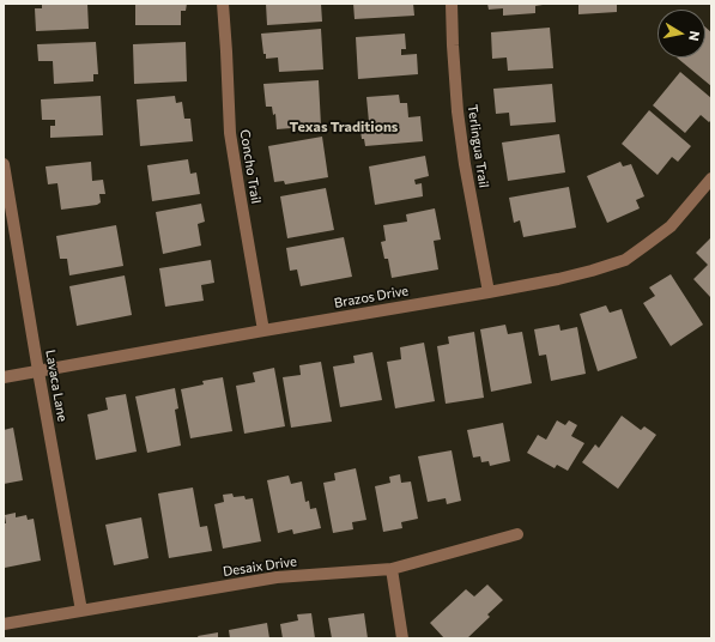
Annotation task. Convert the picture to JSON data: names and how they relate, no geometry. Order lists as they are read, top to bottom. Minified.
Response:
{"streets":{"street":["Terlingua Trail","Concho Trail","Brazos Drive","Lavaca Lane","Desaix Drive"]},"crossings":[["Terlingua Trail","Brazos Drive"],["Concho Trail","Brazos Drive"],["Brazos Drive","Lavaca Lane"],["Lavaca Lane","Desaix Drive"]],"districts":["Texas Traditions"],"north":"right"}
